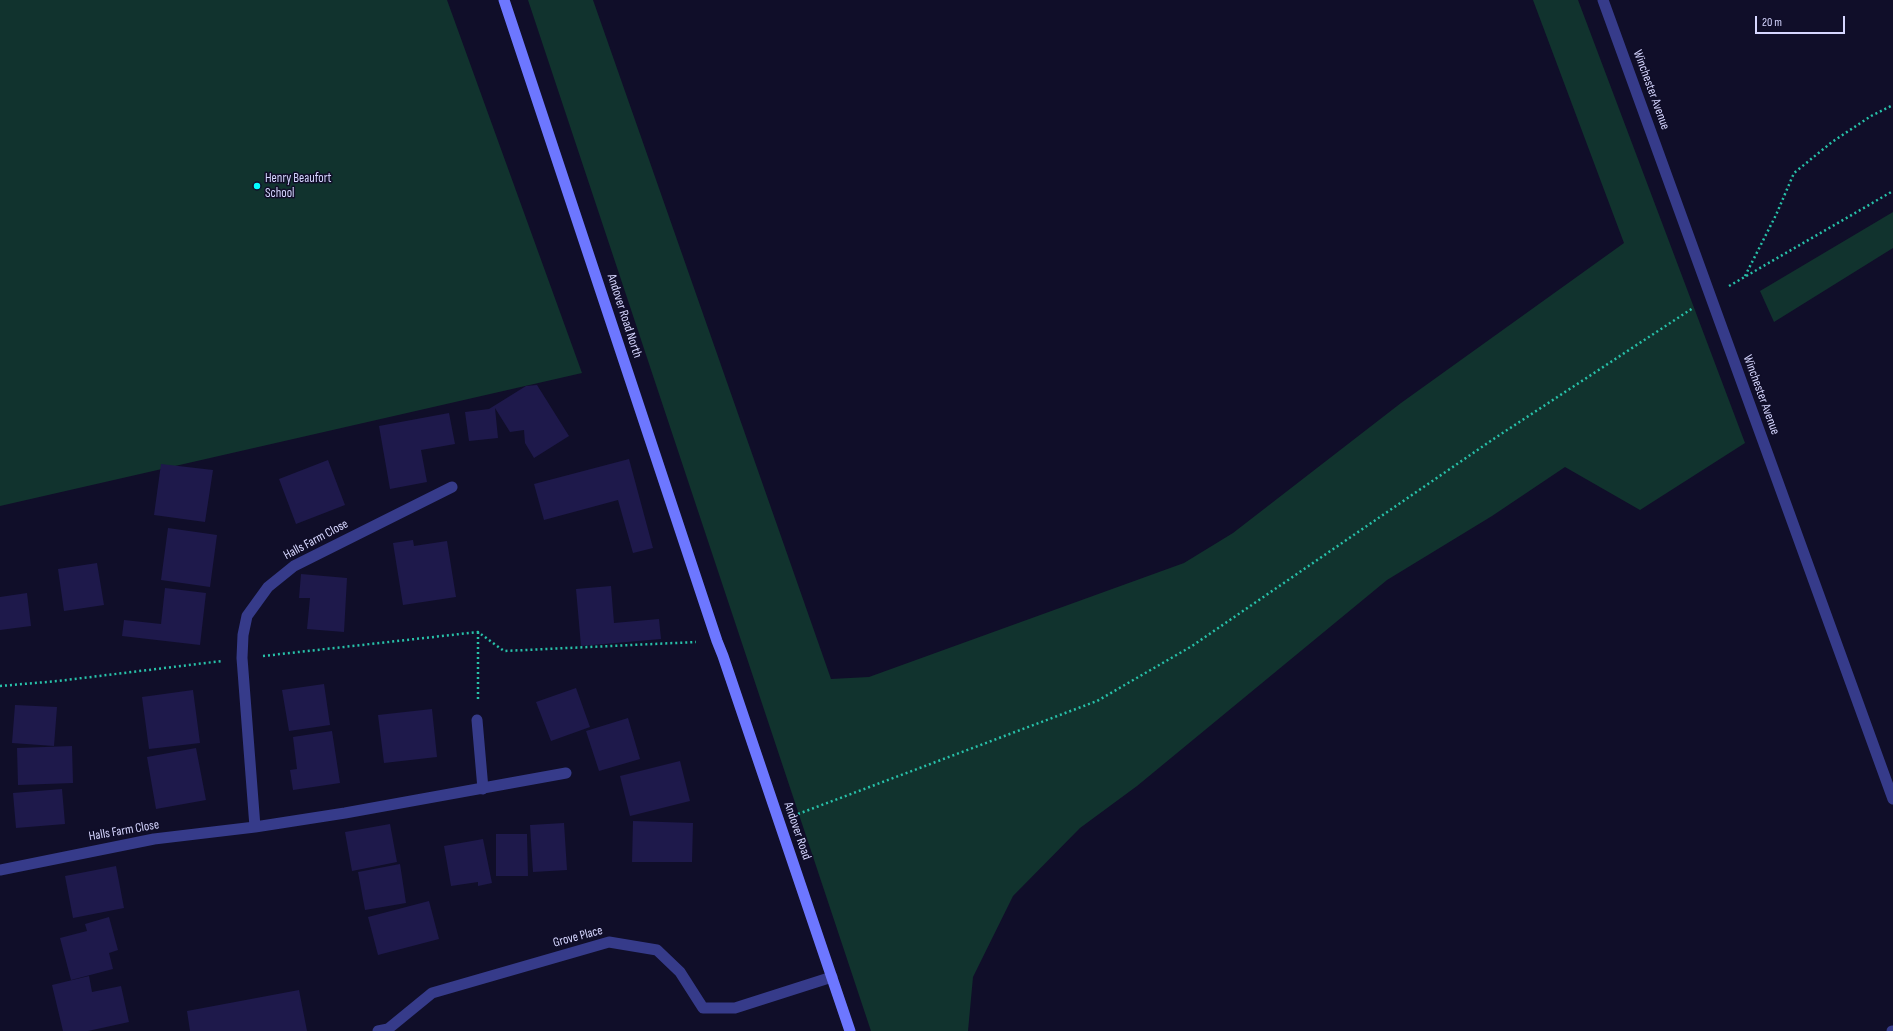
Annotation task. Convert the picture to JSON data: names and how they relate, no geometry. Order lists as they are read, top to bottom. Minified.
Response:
{"streets":{"main road":["Andover Road North","Andover Road"],"street":["Winchester Avenue","Halls Farm Close","Grove Place"]},"crossings":[["Andover Road North","Andover Road"],["Andover Road","Grove Place"]],"places":["Henry Beaufort School"],"scale_bar":"20 m"}
